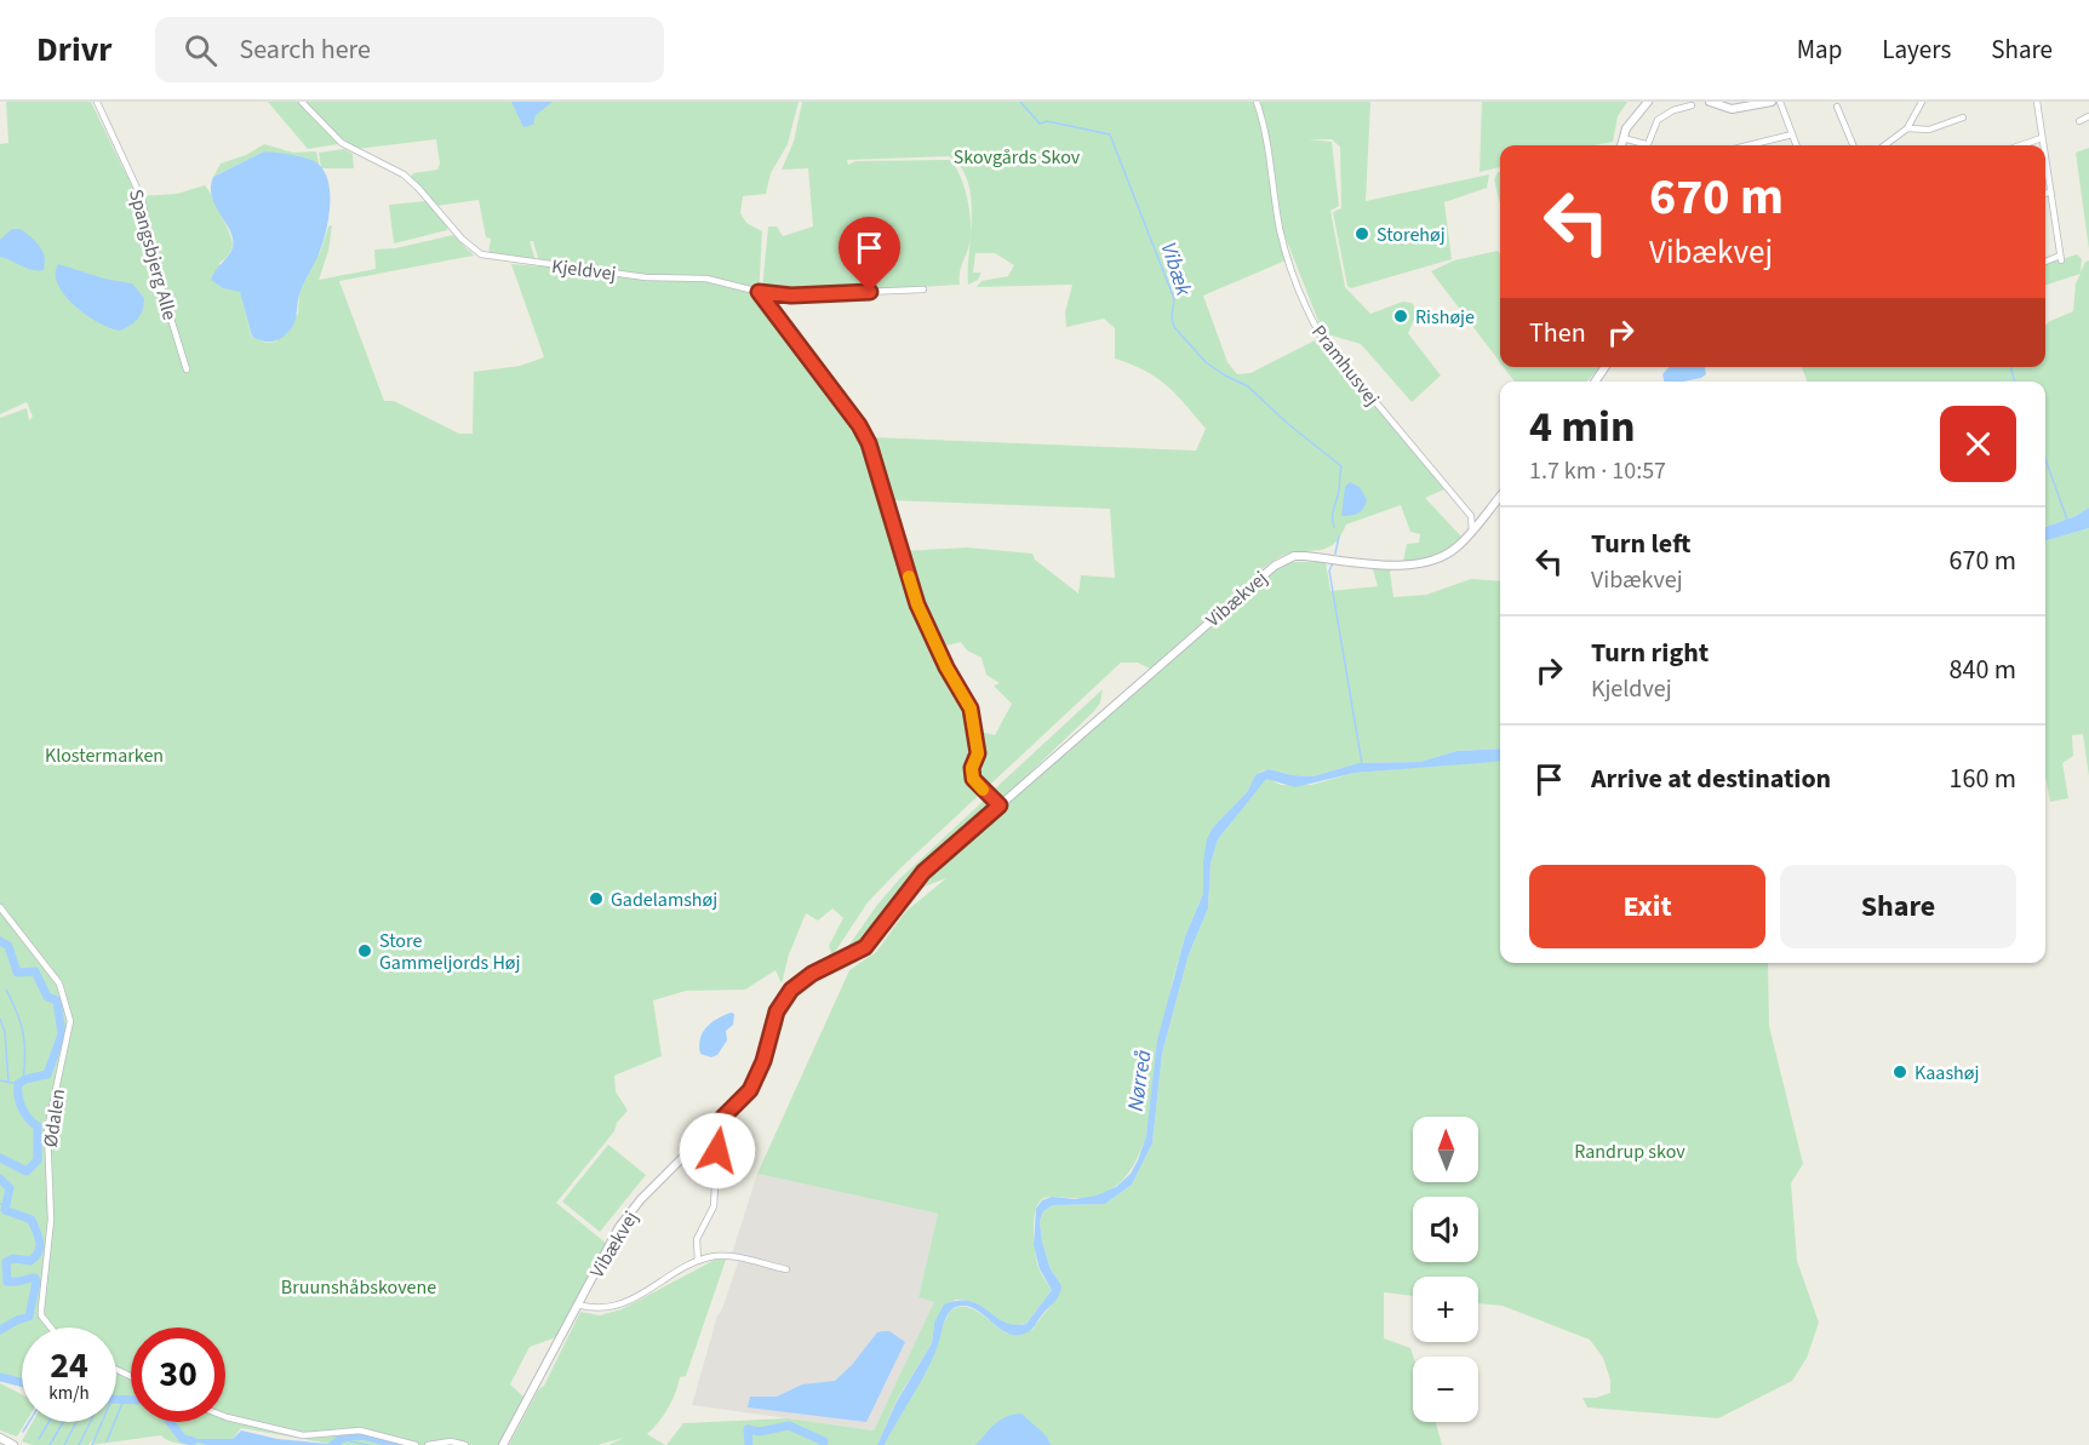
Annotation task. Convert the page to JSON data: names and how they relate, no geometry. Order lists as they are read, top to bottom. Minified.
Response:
{"streets":{"street":["Spangsbjerg Alle","Kjeldvej","Pramhusvej","Vibækvej","Ødalen"]},"water":["Vibæk","Nørreå"],"parks":["Skovgårds Skov","Klostermarken","Randrup skov","Bruunshåbskovene"],"places":["Storehøj","Rishøje","Gadelamshøj","Store Gammeljords Høj","Kaashøj"],"north":"top","page":{"header":"Drivr","search":"Search here","nav":["Map","Layers","Share"],"turn":["670 m","Vibækvej"],"then":"Then","heading":["4 min","1.7 km · 10:57"],"list":[{"name":"Turn left","note":"Vibækvej","value":"670 m"},{"name":"Turn right","note":"Kjeldvej","value":"840 m"},{"name":"Arrive at destination","value":"160 m"}],"buttons":["Exit","Share"],"map_buttons":["+","−"],"speed":"24 km/h","limit":"30"}}
